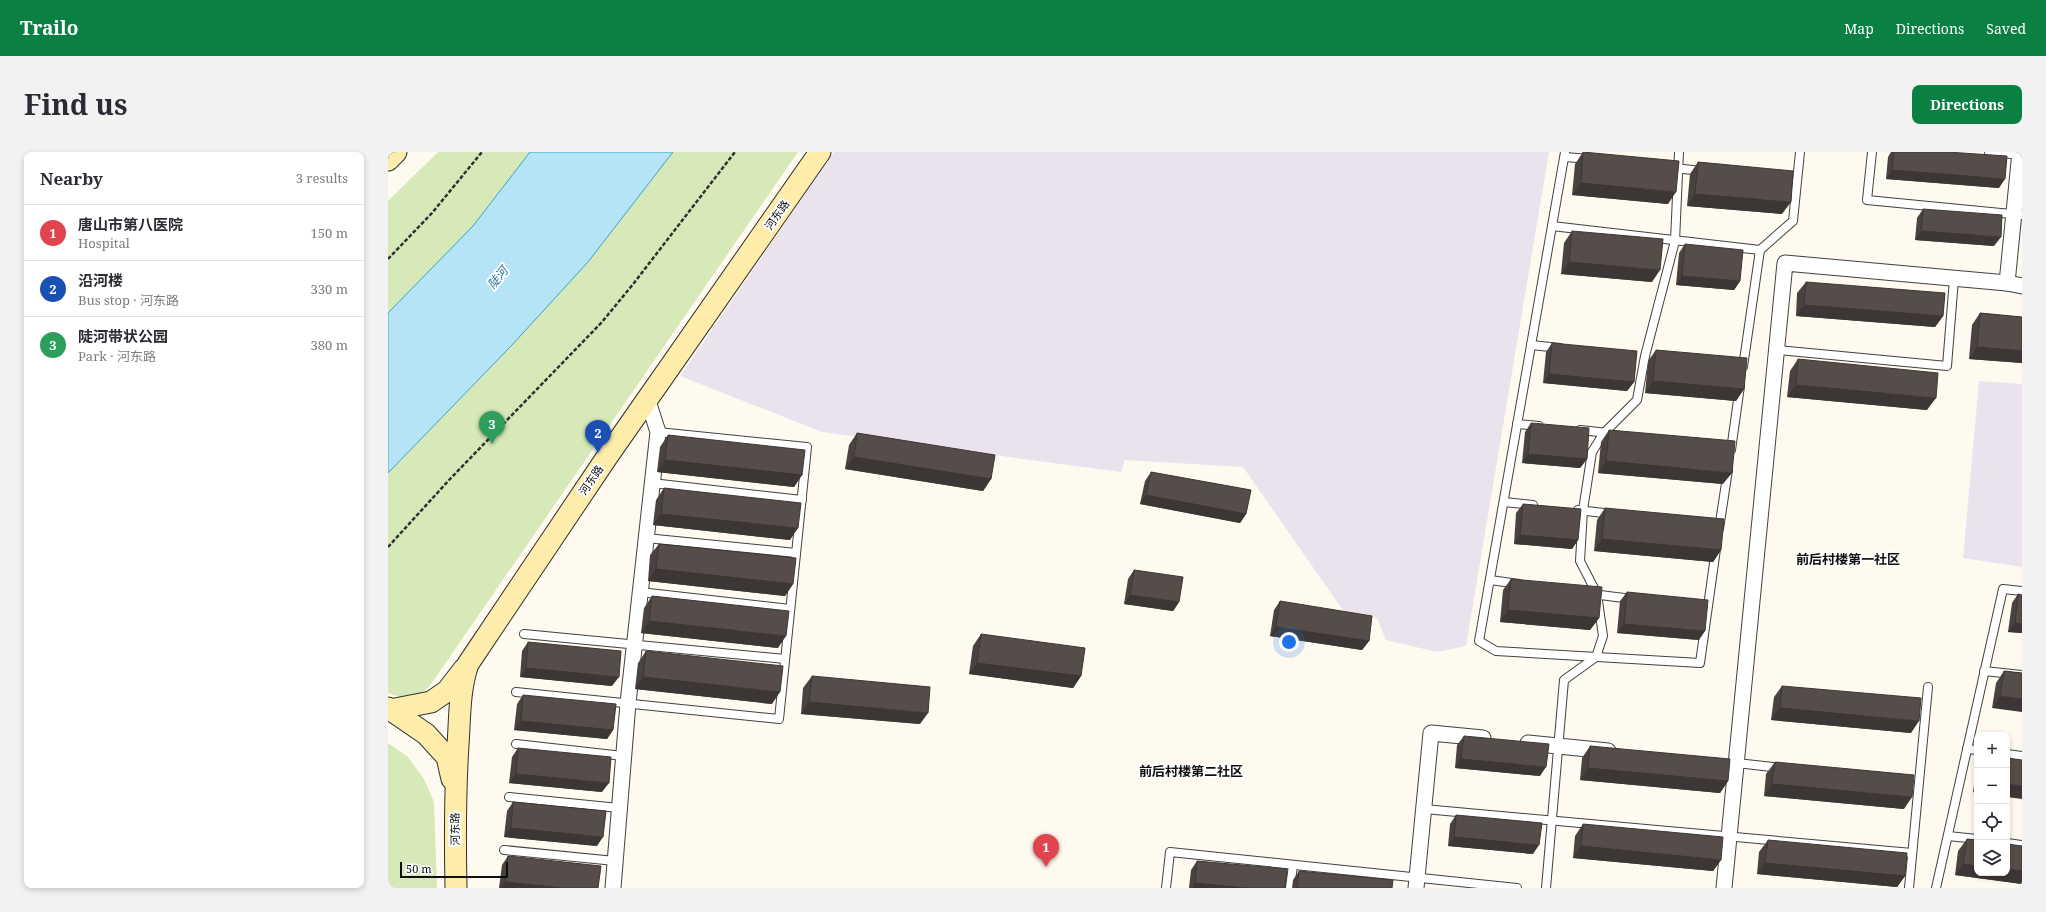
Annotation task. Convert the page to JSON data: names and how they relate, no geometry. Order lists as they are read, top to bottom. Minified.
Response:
{"streets":{"street":["河东路"]},"districts":["前后村楼第一社区","前后村楼第二社区"],"water":["陡河"],"scale_bar":"50 m","page":{"header":"Trailo","nav":["Map","Directions","Saved"],"title":"Find us","buttons":"Directions","heading":["Nearby","3 results"],"list":[{"mark":"1","name":"唐山市第八医院","note":"Hospital","value":"150 m"},{"mark":"2","name":"沿河楼","note":"Bus stop · 河东路","value":"330 m"},{"mark":"3","name":"陡河带状公园","note":"Park · 河东路","value":"380 m"}],"pins":["3","2","1"],"map_buttons":["+","−"],"scale":"50 m"}}
